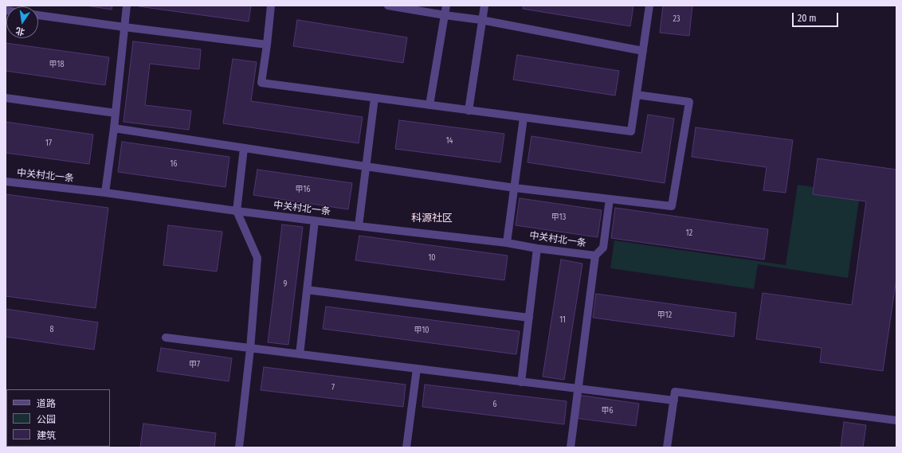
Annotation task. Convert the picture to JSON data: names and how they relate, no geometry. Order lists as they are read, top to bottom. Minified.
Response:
{"streets":{"street":["中关村北一条"]},"districts":["科源社区"],"house_numbers":["23","甲18","14","17","16","甲16","甲13","12","10","9","甲12","11","8","甲10","甲7","7","6","甲6"],"legend":["道路","公园","建筑"],"scale_bar":"20 m","north":"bottom"}
